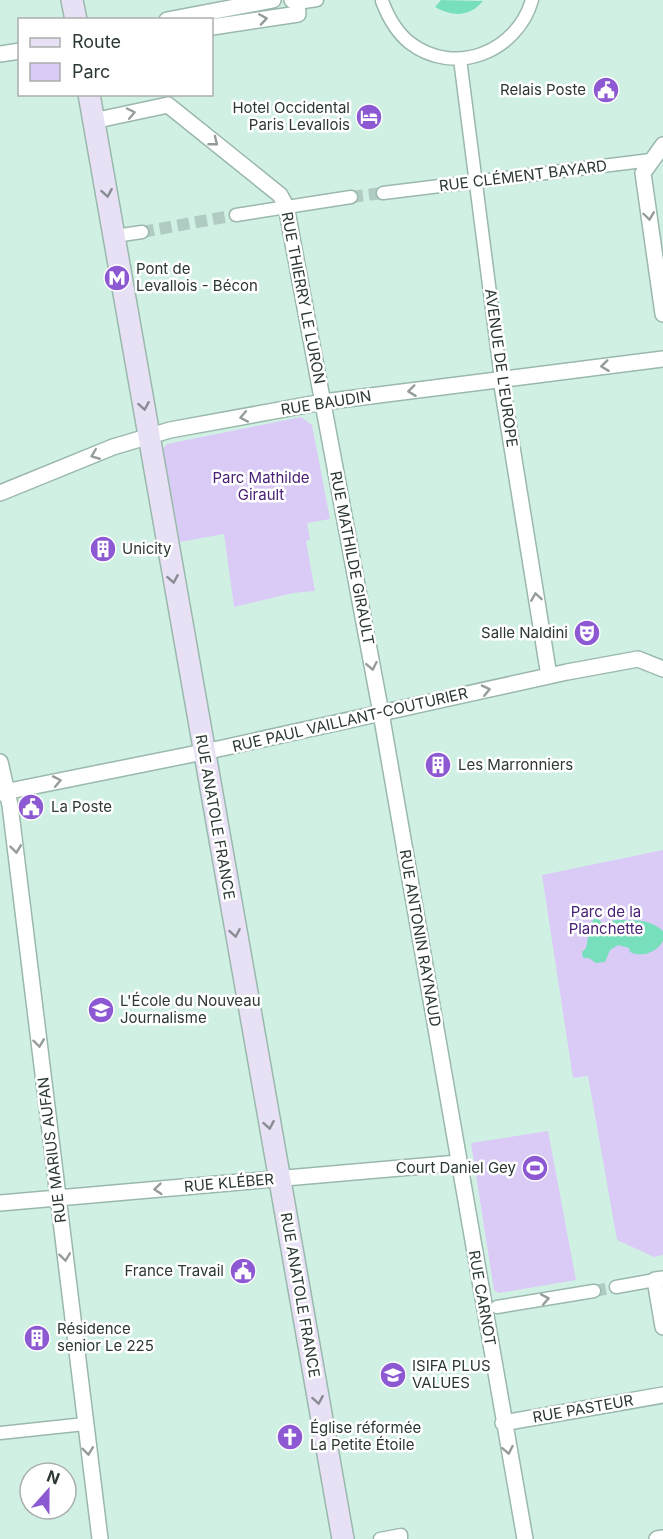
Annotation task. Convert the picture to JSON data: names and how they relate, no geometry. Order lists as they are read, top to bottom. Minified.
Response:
{"streets":{"main road":["RUE ANATOLE FRANCE"],"street":["RUE CLÉMENT BAYARD","RUE THIERRY LE LURON","AVENUE DE L'EUROPE","RUE BAUDIN","RUE MATHILDE GIRAULT","RUE PAUL VAILLANT-COUTURIER","RUE ANTONIN RAYNAUD","RUE MARIUS AUFAN","RUE KLÉBER","RUE CARNOT","RUE PASTEUR"]},"crossings":[["RUE CLÉMENT BAYARD","AVENUE DE L'EUROPE"],["RUE THIERRY LE LURON","RUE BAUDIN"],["RUE THIERRY LE LURON","RUE MATHILDE GIRAULT"],["AVENUE DE L'EUROPE","RUE BAUDIN"],["AVENUE DE L'EUROPE","RUE PAUL VAILLANT-COUTURIER"],["RUE BAUDIN","RUE MATHILDE GIRAULT"],["RUE BAUDIN","RUE ANATOLE FRANCE"],["RUE MATHILDE GIRAULT","RUE PAUL VAILLANT-COUTURIER"],["RUE MATHILDE GIRAULT","RUE ANTONIN RAYNAUD"],["RUE PAUL VAILLANT-COUTURIER","RUE ANATOLE FRANCE"],["RUE PAUL VAILLANT-COUTURIER","RUE ANTONIN RAYNAUD"],["RUE PAUL VAILLANT-COUTURIER","RUE MARIUS AUFAN"],["RUE ANATOLE FRANCE","RUE KLÉBER"],["RUE ANTONIN RAYNAUD","RUE KLÉBER"],["RUE ANTONIN RAYNAUD","RUE CARNOT"],["RUE MARIUS AUFAN","RUE KLÉBER"],["RUE KLÉBER","RUE CARNOT"],["RUE CARNOT","RUE PASTEUR"]],"one_way":["RUE THIERRY LE LURON","AVENUE DE L'EUROPE","RUE BAUDIN","RUE MATHILDE GIRAULT","RUE PAUL VAILLANT-COUTURIER","RUE ANATOLE FRANCE","RUE MARIUS AUFAN","RUE KLÉBER"],"parks":["Parc Mathilde Girault","Parc de la Planchette"],"places":{"public building":["Relais Poste","La Poste","France Travail"],"hotel":["Hotel Occidental Paris Levallois"],"metro station":["Pont de Levallois - Bécon"],"building":["Unicity","Les Marronniers","Résidence senior Le 225"],"theatre":["Salle Naldini"],"school or university":["L'École du Nouveau Journalisme","ISIFA PLUS VALUES"],"sports":["Court Daniel Gey"],"church":["Église réformée La Petite Étoile"]},"legend":["Route","Parc"],"north":"top"}
